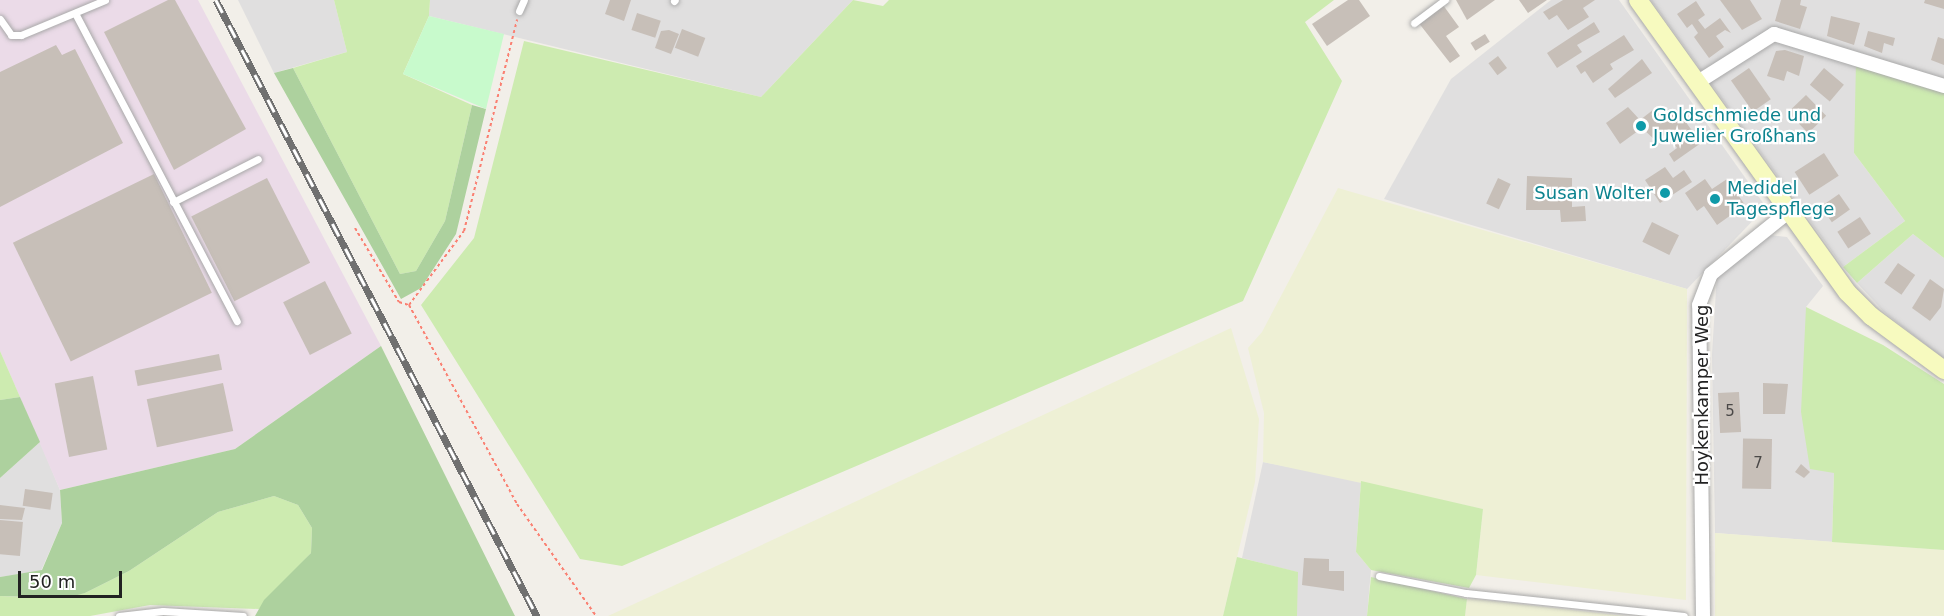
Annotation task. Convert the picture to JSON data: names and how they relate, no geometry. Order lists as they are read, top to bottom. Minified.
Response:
{"streets":{"street":["Hoykenkamper Weg"]},"places":["Goldschmiede und Juwelier Großhans","Susan Wolter","Medidel Tagespflege"],"house_numbers":["5","7"],"scale_bar":"50 m"}
